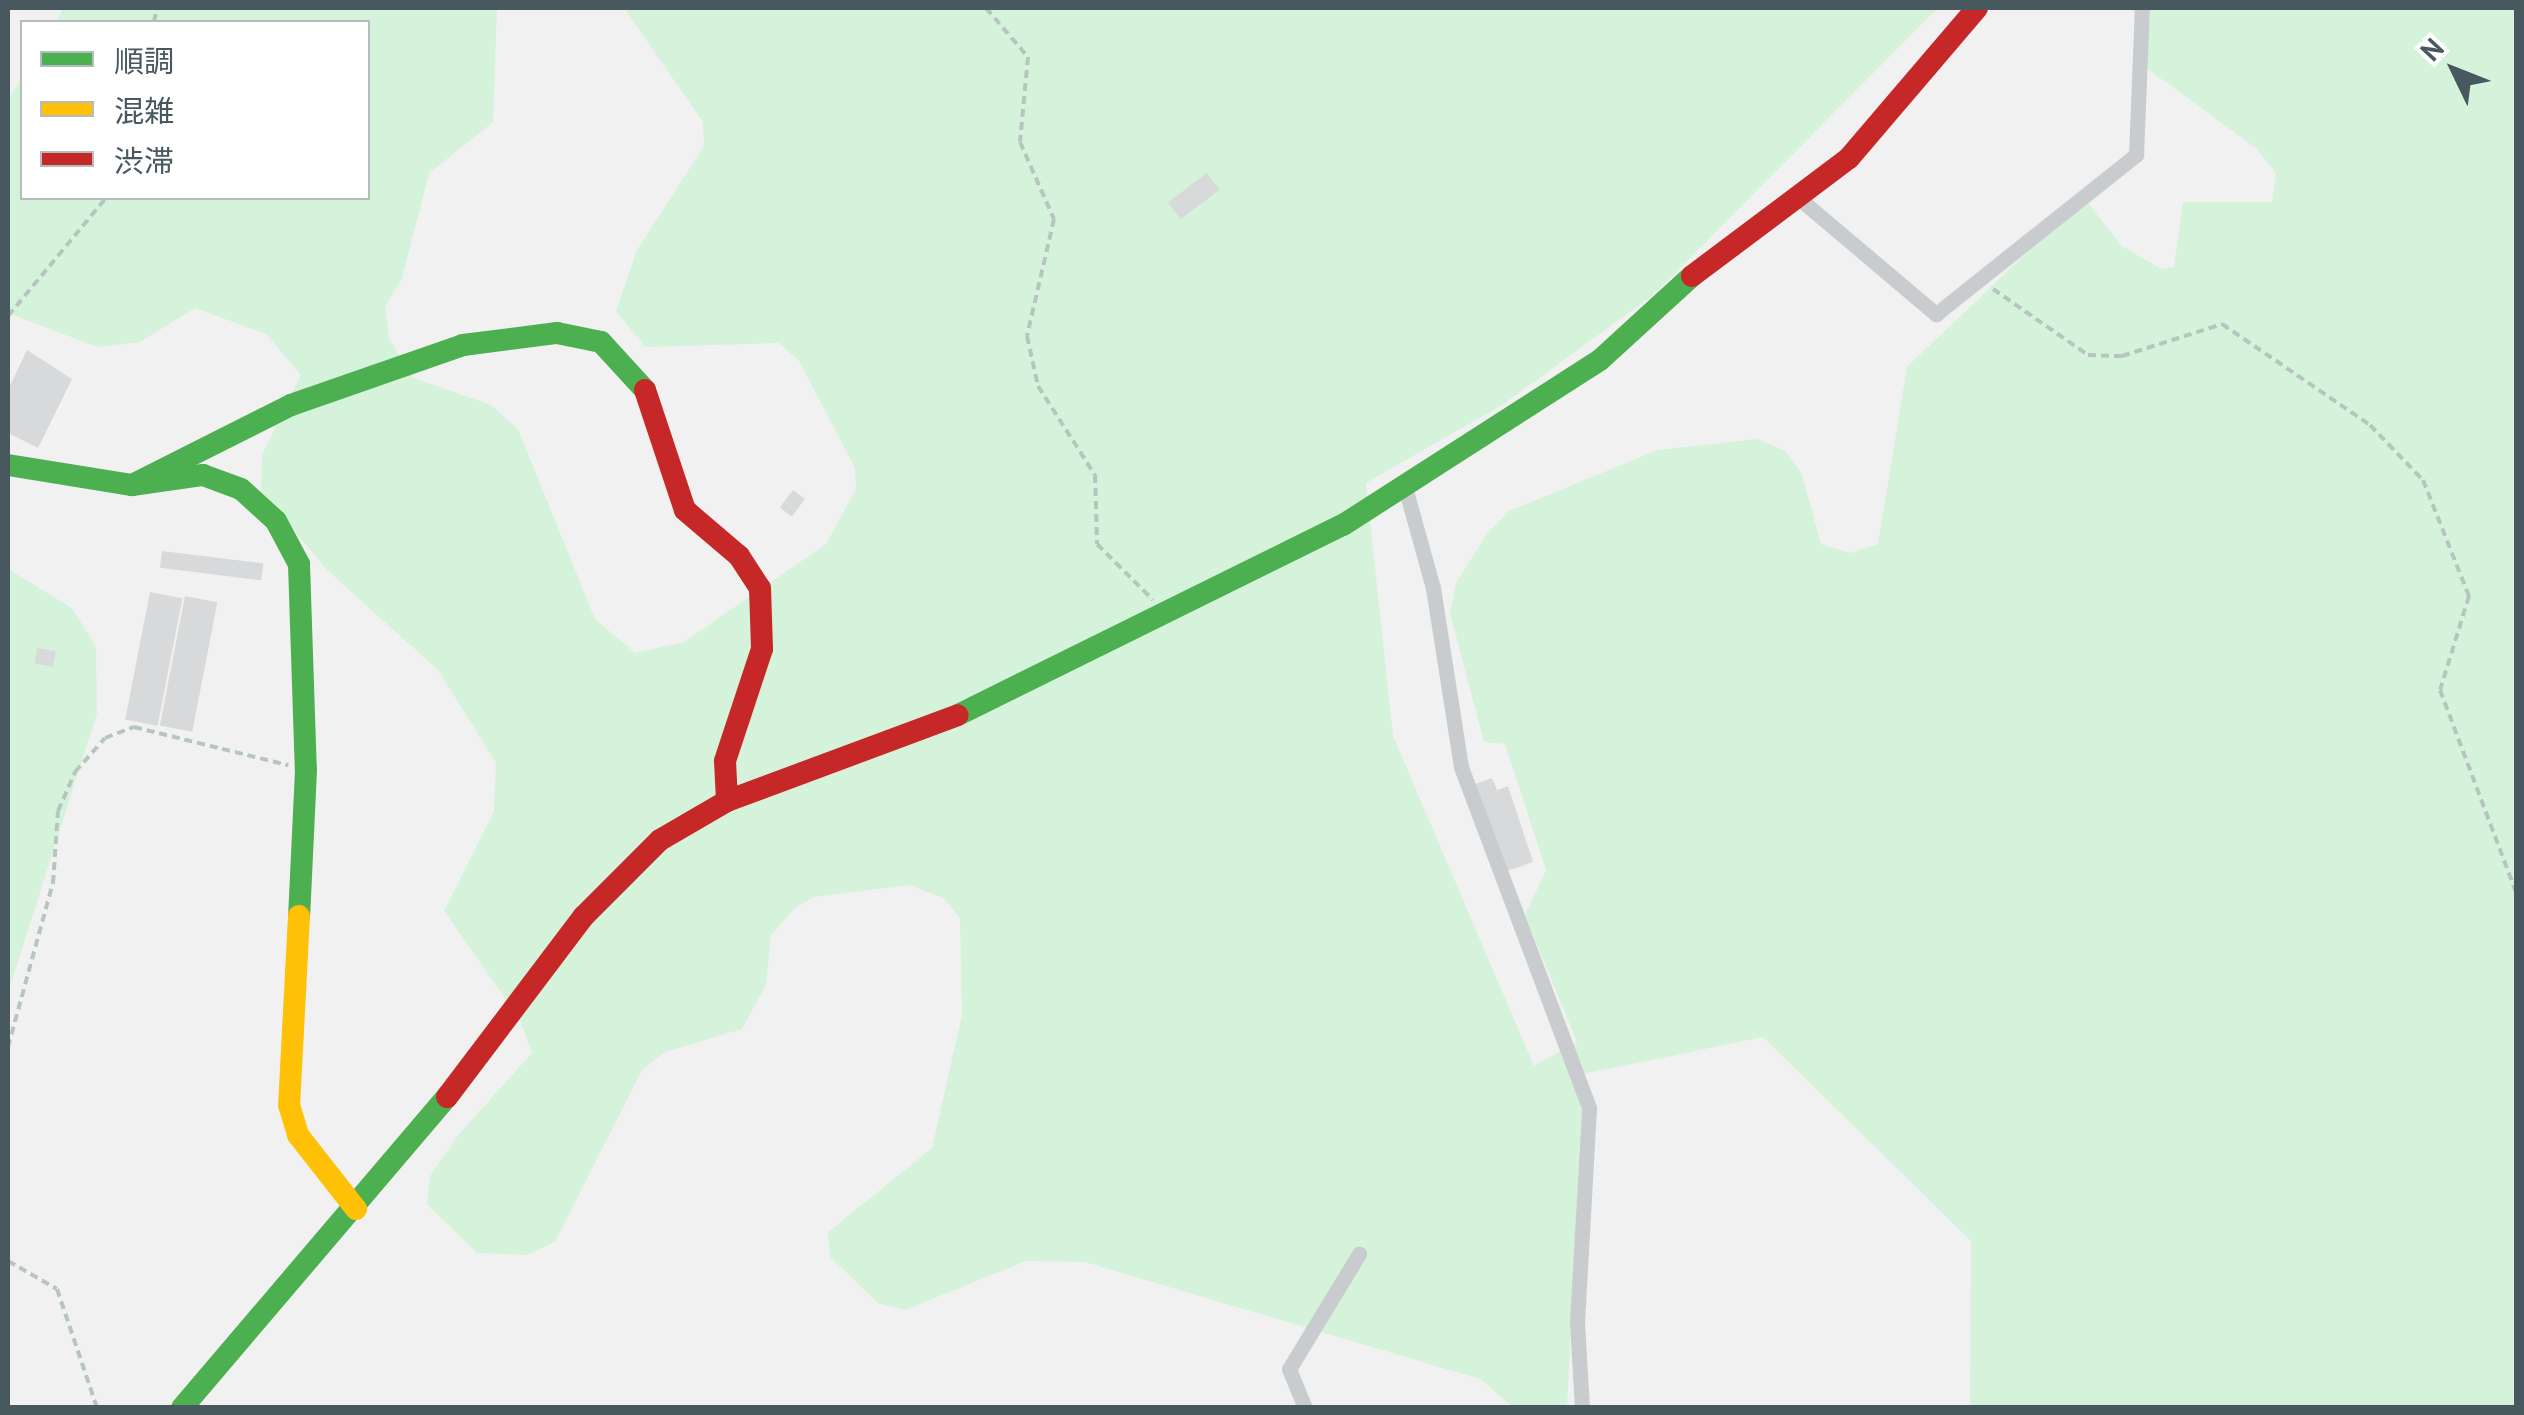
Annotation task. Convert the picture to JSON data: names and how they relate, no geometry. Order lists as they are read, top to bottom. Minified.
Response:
{"legend":["順調","混雑","渋滞"],"north":"top left"}
